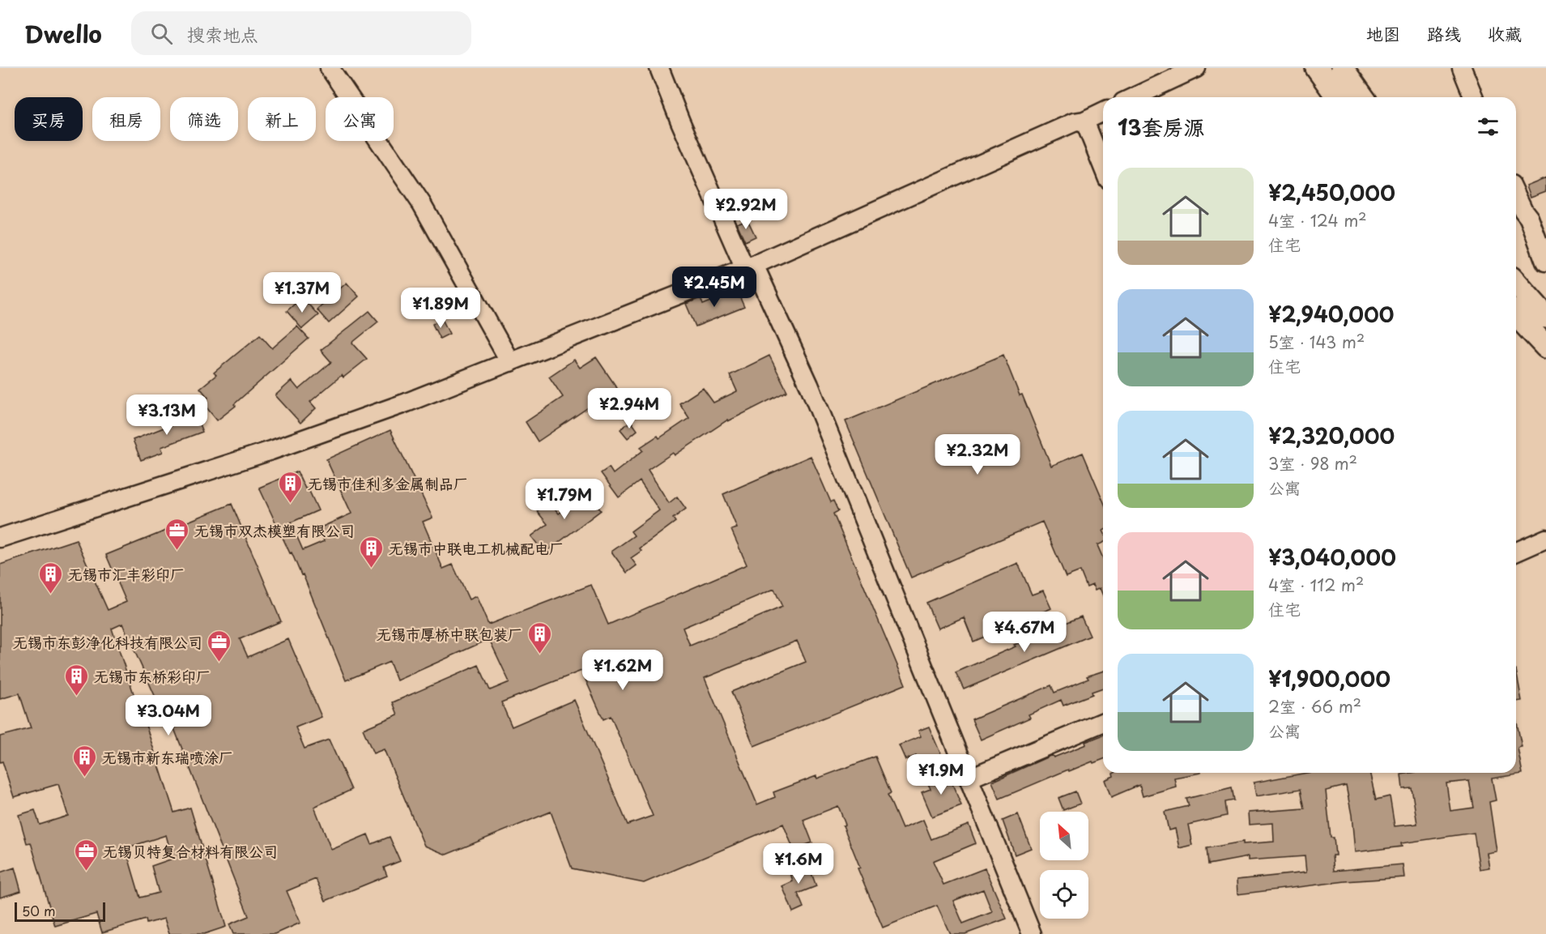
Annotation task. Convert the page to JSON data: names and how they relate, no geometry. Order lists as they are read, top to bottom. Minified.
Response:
{"places":{"building":["无锡市佳利多金属制品厂","无锡市中联电工机械配电厂","无锡市汇丰彩印厂","无锡市厚桥中联包装厂","无锡市东桥彩印厂","无锡市新东瑞喷涂厂"],"office":["无锡市双杰模塑有限公司","无锡市东彭净化科技有限公司","无锡贝特复合材料有限公司"]},"scale_bar":"50 m","north":"top left","page":{"header":"Dwello","search":"搜索地点","nav":["地图","路线","收藏"],"chip":["买房","租房","筛选","新上","公寓"],"heading":"13套房源","list":[{"name":"¥2,450,000","note":"4室 · 124 m² · 住宅"},{"name":"¥2,940,000","note":"5室 · 143 m² · 住宅"},{"name":"¥2,320,000","note":"3室 · 98 m² · 公寓"},{"name":"¥3,040,000","note":"4室 · 112 m² · 住宅"},{"name":"¥1,900,000","note":"2室 · 66 m² · 公寓"}],"price":["¥2.92M","¥2.45M","¥1.37M","¥1.89M","¥2.94M","¥3.13M","¥2.32M","¥1.79M","¥4.67M","¥1.62M","¥3.04M","¥1.9M","¥1.6M"],"scale":"50 m"}}
